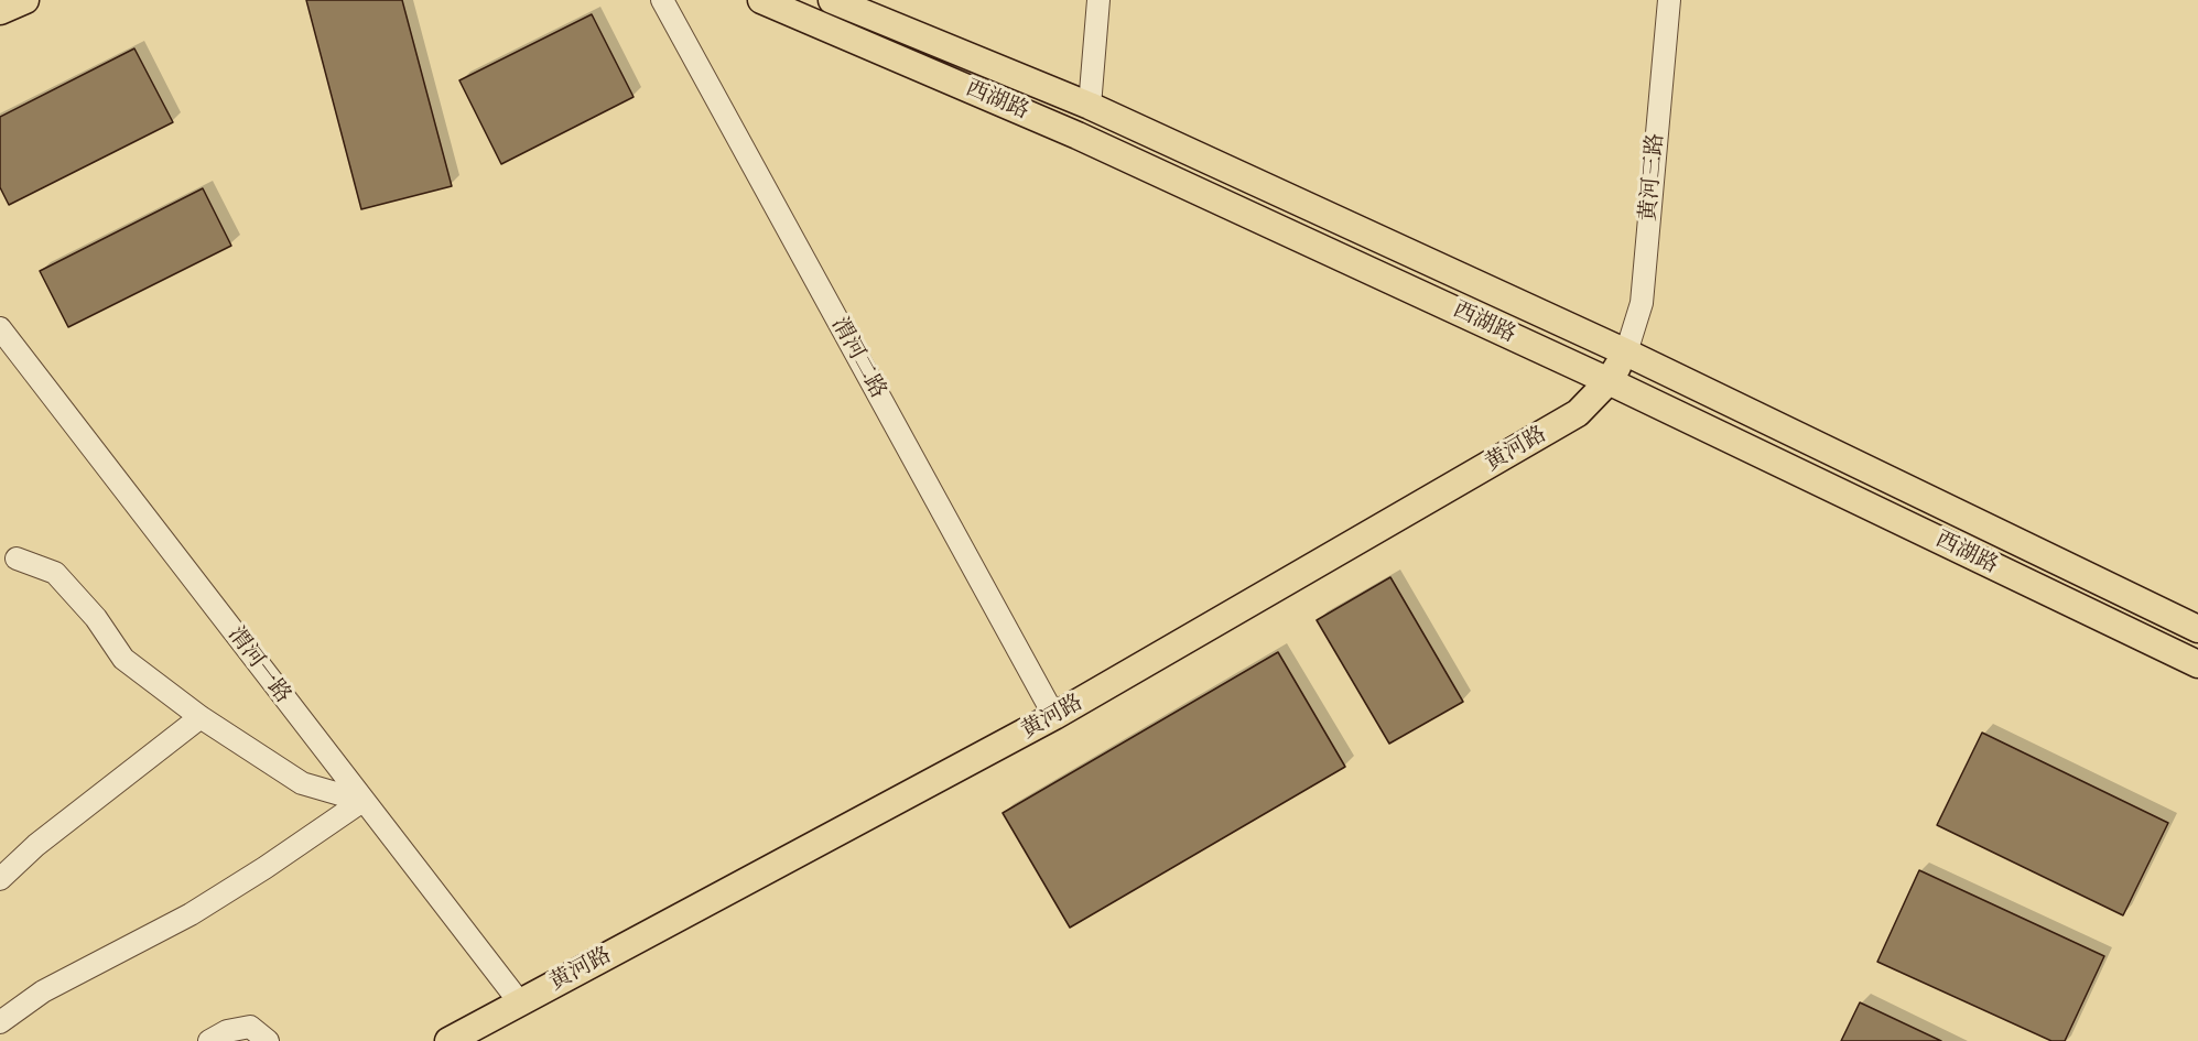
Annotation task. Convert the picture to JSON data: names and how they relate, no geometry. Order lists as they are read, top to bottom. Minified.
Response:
{"streets":{"main road":["西湖路","黄河路"],"street":["黄河三路","渭河二路","渭河一路"]},"crossings":[["西湖路","黄河三路"],["西湖路","黄河路"],["黄河三路","黄河路"],["渭河二路","黄河路"],["黄河路","渭河一路"]]}
